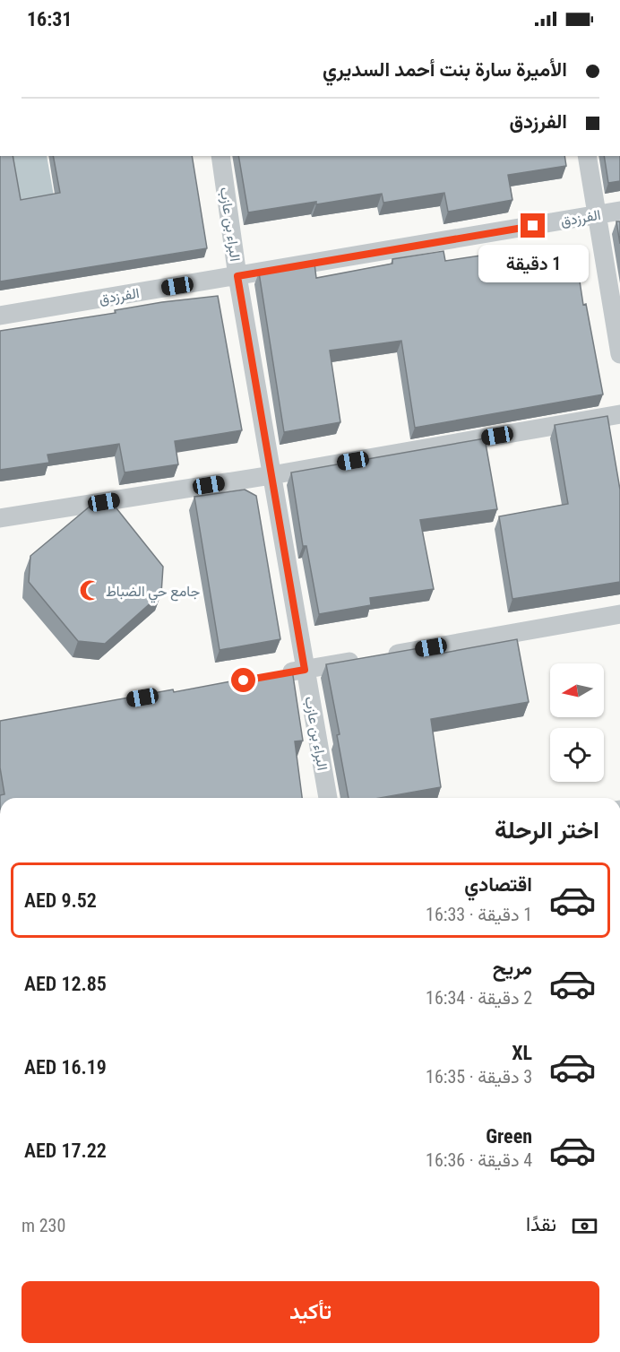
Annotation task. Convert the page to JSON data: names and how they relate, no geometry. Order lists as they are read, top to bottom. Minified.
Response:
{"streets":{"street":["الفرزدق","البراء بن عازب"]},"crossings":[["الفرزدق","البراء بن عازب"]],"places":{"mosque":["جامع حي الضباط"]},"north":"left","page":{"status":"16:31","banner":["الأميرة سارة بنت أحمد السديري","الفرزدق"],"bubble":"1 دقيقة","heading":"اختر الرحلة","list":[{"name":"اقتصادي","note":"1 دقيقة · 16:33","value":"AED 9.52"},{"name":"مريح","note":"2 دقيقة · 16:34","value":"AED 12.85"},{"name":"XL","note":"3 دقيقة · 16:35","value":"AED 16.19"},{"name":"Green","note":"4 دقيقة · 16:36","value":"AED 17.22"}],"pay":["نقدًا","230 m"],"buttons":"تأكيد"}}
